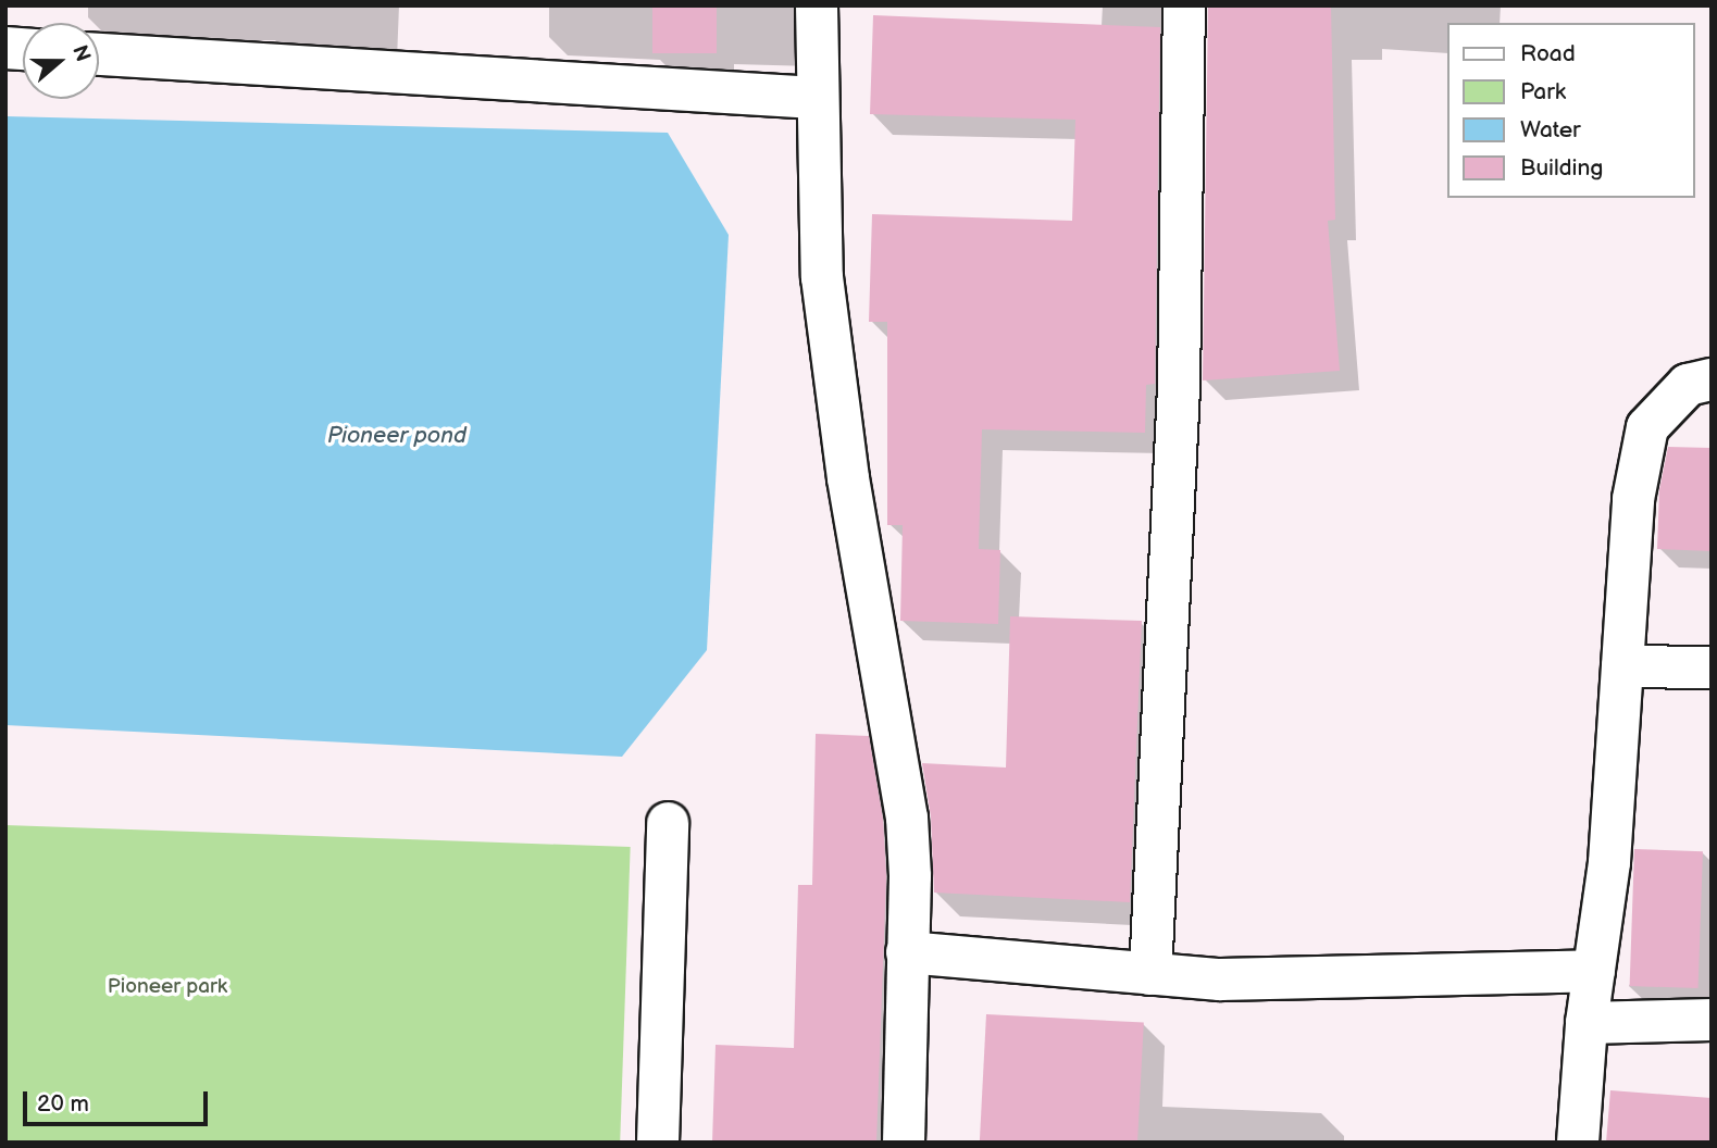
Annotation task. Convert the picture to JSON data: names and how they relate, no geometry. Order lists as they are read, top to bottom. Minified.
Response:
{"water":["Pioneer pond"],"parks":["Pioneer park"],"legend":["Road","Park","Water","Building"],"scale_bar":"20 m","north":"right"}
